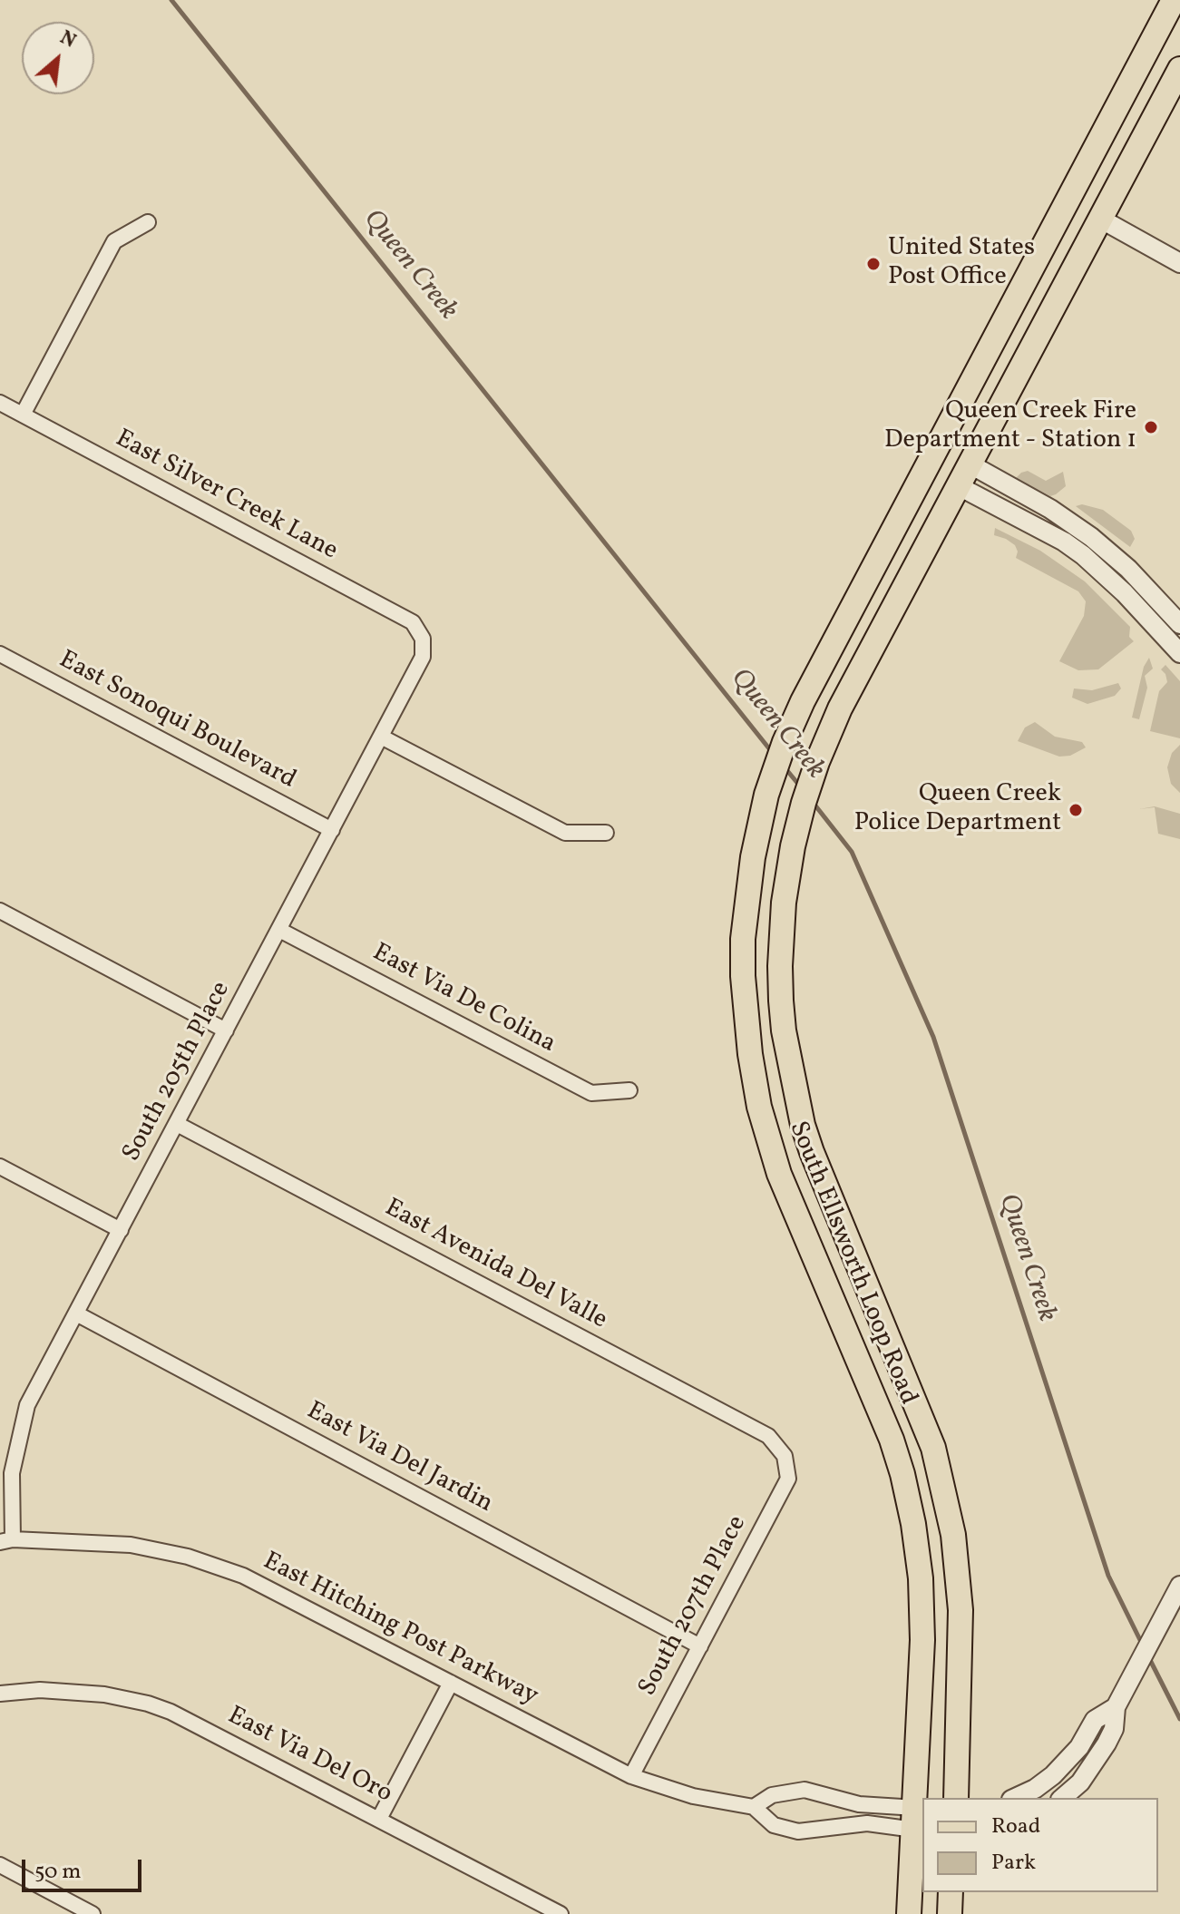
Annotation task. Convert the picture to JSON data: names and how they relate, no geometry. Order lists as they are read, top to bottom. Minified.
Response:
{"streets":{"main road":["South Ellsworth Loop Road"],"street":["East Silver Creek Lane","East Sonoqui Boulevard","East Via De Colina","South 205th Place","East Avenida Del Valle","East Via Del Jardin","South 207th Place","East Hitching Post Parkway","East Via Del Oro"]},"crossings":[["East Silver Creek Lane","South 205th Place"],["East Sonoqui Boulevard","South 205th Place"],["East Via De Colina","South 205th Place"],["South 205th Place","East Avenida Del Valle"],["South 205th Place","East Via Del Jardin"],["South 205th Place","East Hitching Post Parkway"],["South Ellsworth Loop Road","East Hitching Post Parkway"],["East Avenida Del Valle","South 207th Place"],["East Via Del Jardin","South 207th Place"],["South 207th Place","East Hitching Post Parkway"]],"water":["Queen Creek"],"places":["United States Post Office","Queen Creek Fire Department - Station 1","Queen Creek Police Department"],"legend":["Road","Park"],"scale_bar":"50 m","north":"top right"}
